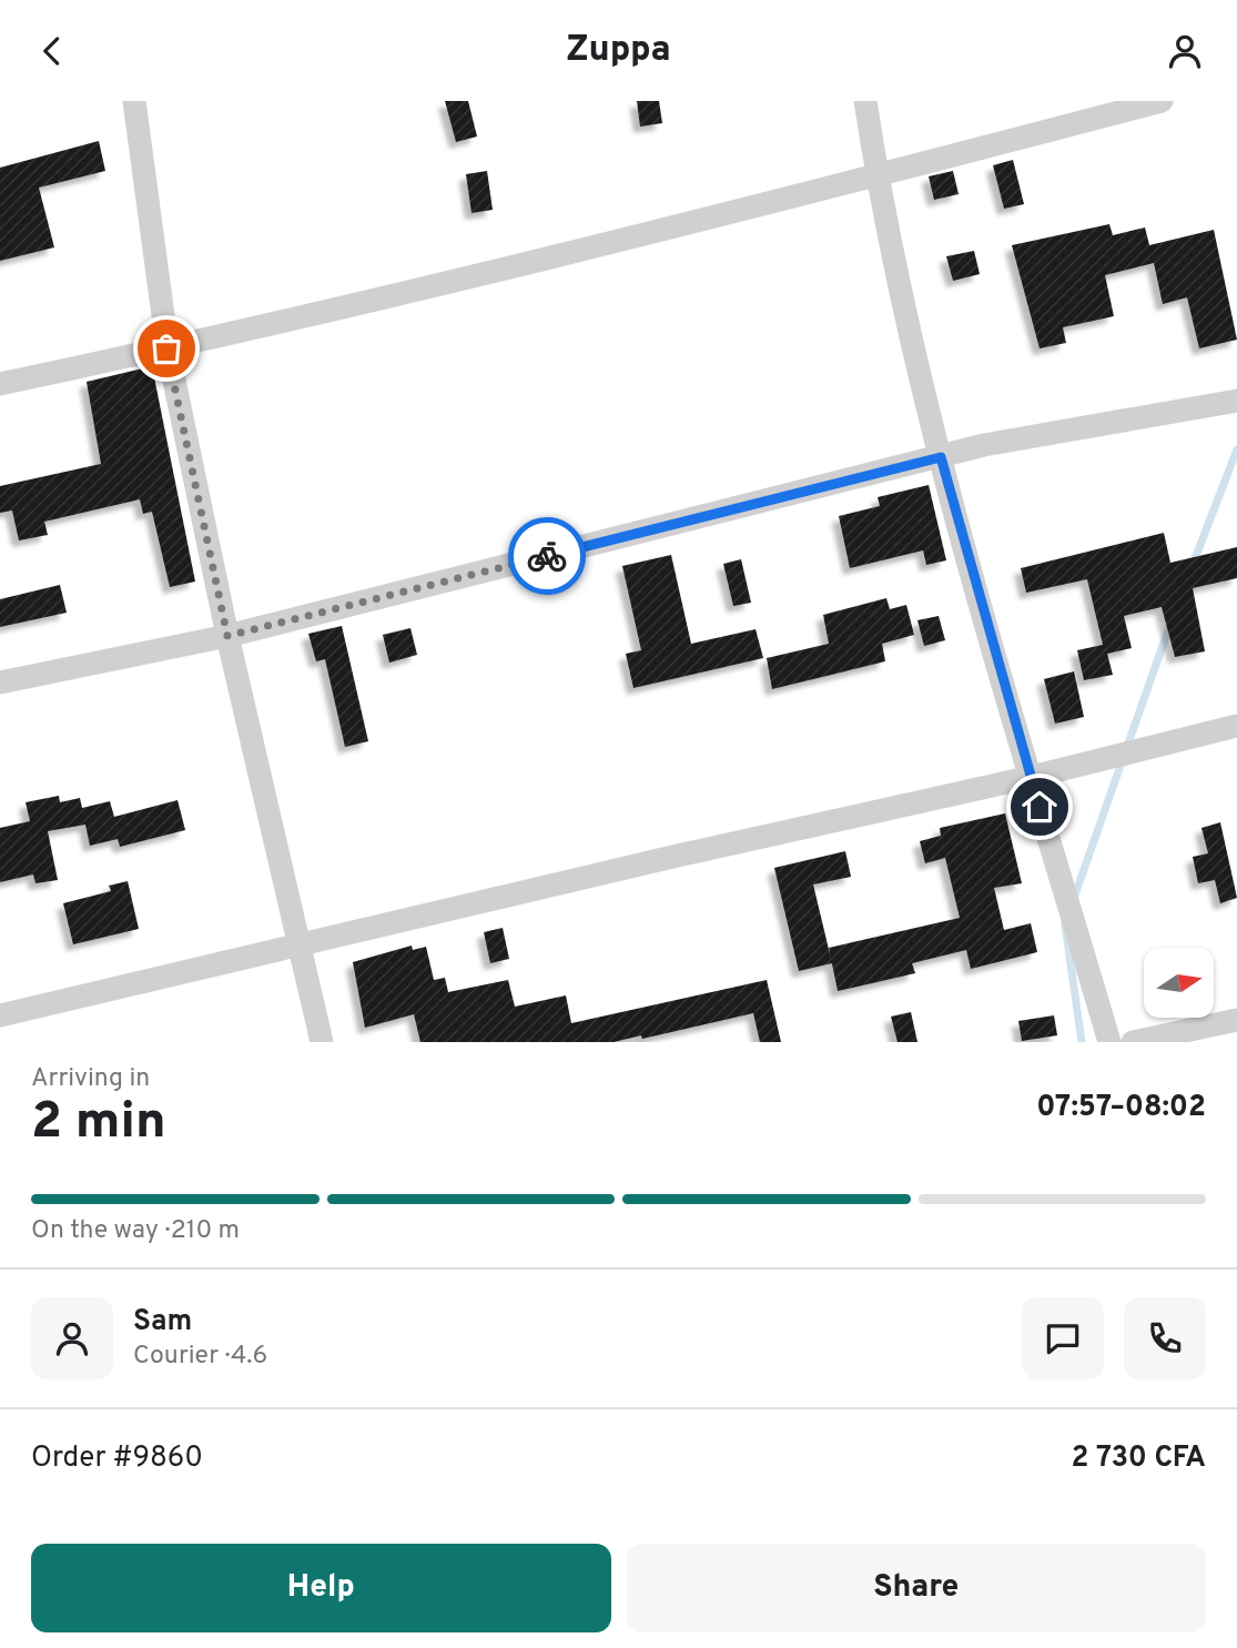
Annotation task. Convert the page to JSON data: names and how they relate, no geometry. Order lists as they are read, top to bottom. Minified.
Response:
{"north":"right","page":{"header":"Zuppa","heading":["2 min","Arriving in","07:57–08:02"],"panel":["Sam","Courier · 4.6","Order #9860","2 730 CFA"],"bar":"On the way · 210 m","buttons":["Help","Share"]}}
